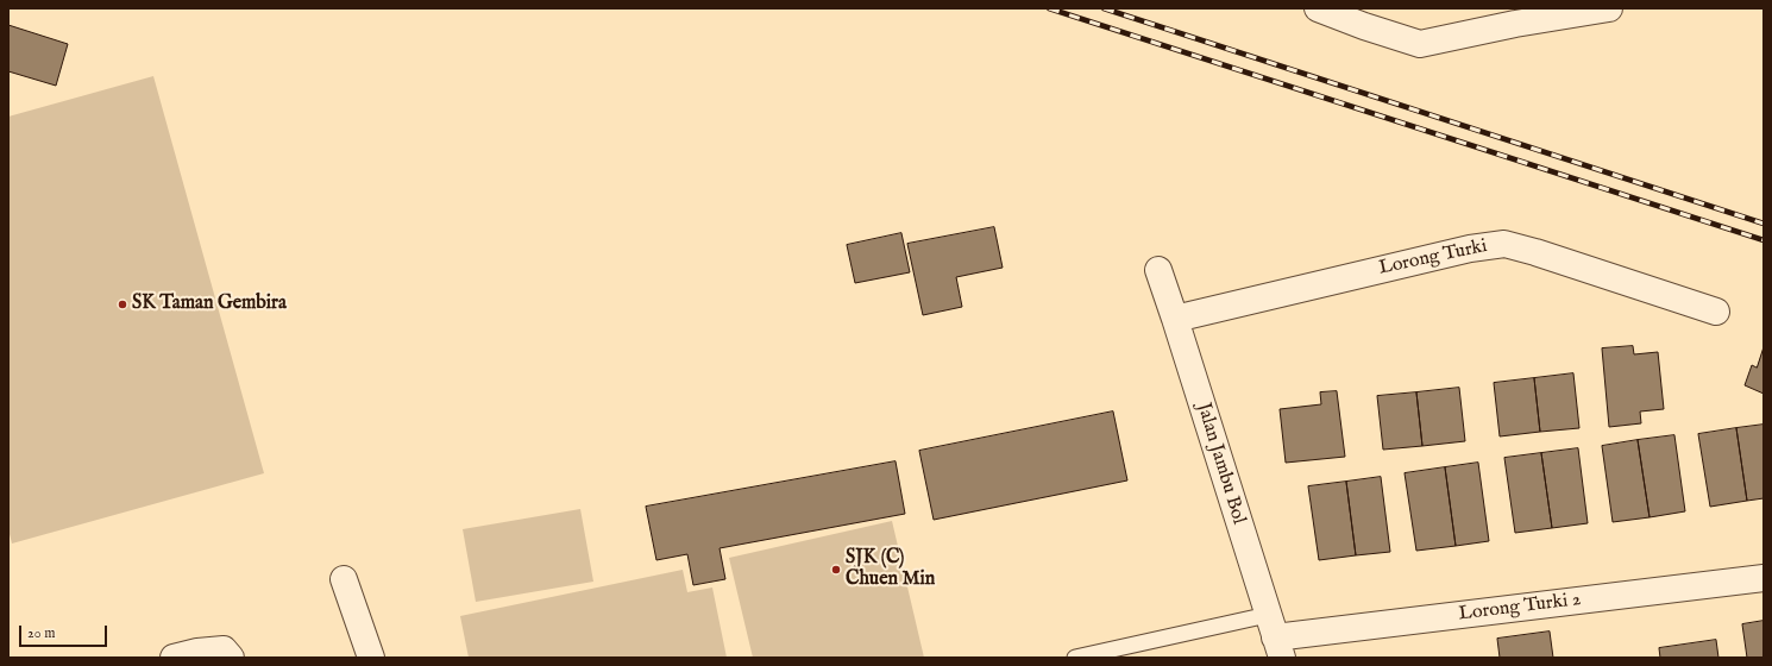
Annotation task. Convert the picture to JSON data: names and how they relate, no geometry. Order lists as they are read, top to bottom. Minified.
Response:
{"streets":{"street":["Lorong Turki","Jalan Jambu Bol","Lorong Turki 2"]},"crossings":[["Lorong Turki","Jalan Jambu Bol"],["Jalan Jambu Bol","Lorong Turki 2"]],"places":["SK Taman Gembira","SJK (C) Chuen Min"],"scale_bar":"20 m"}
